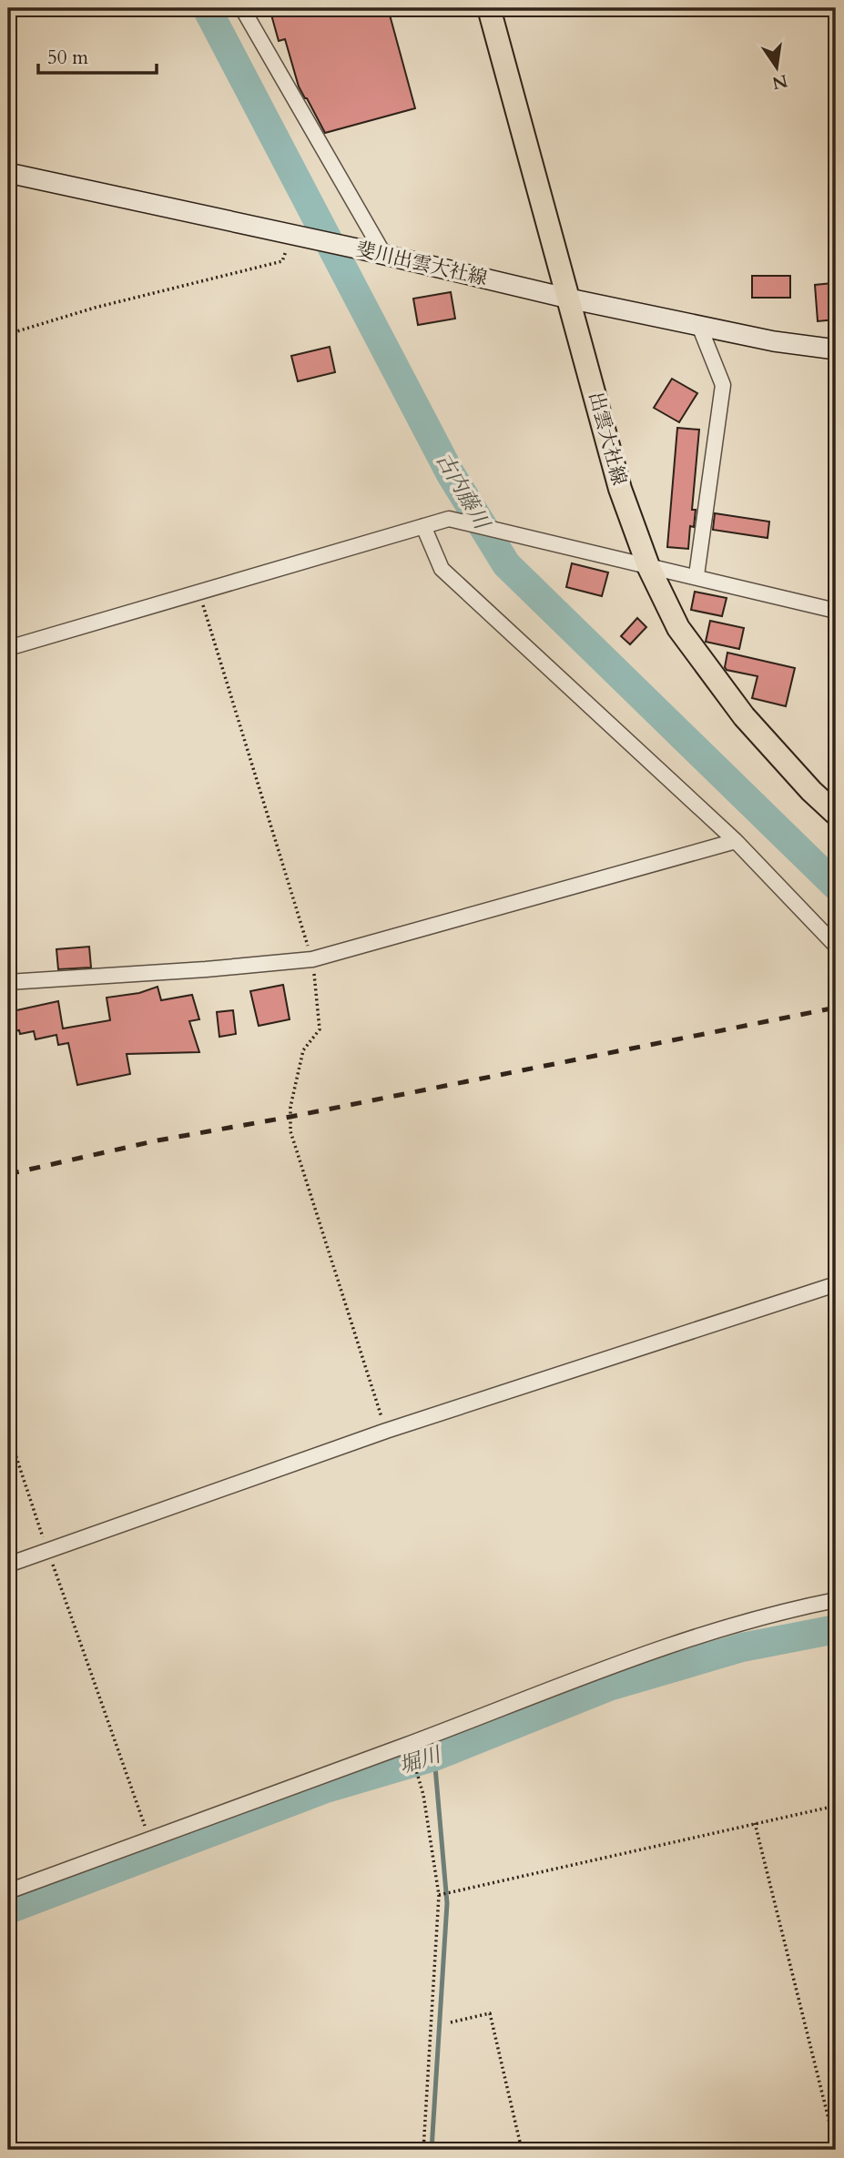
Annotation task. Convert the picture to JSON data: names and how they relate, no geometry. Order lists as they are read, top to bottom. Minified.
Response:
{"streets":{"main road":["斐川出雲大社線","出雲大社線"]},"crossings":[["斐川出雲大社線","出雲大社線"]],"water":["古内藤川","堀川"],"scale_bar":"50 m","north":"bottom"}
